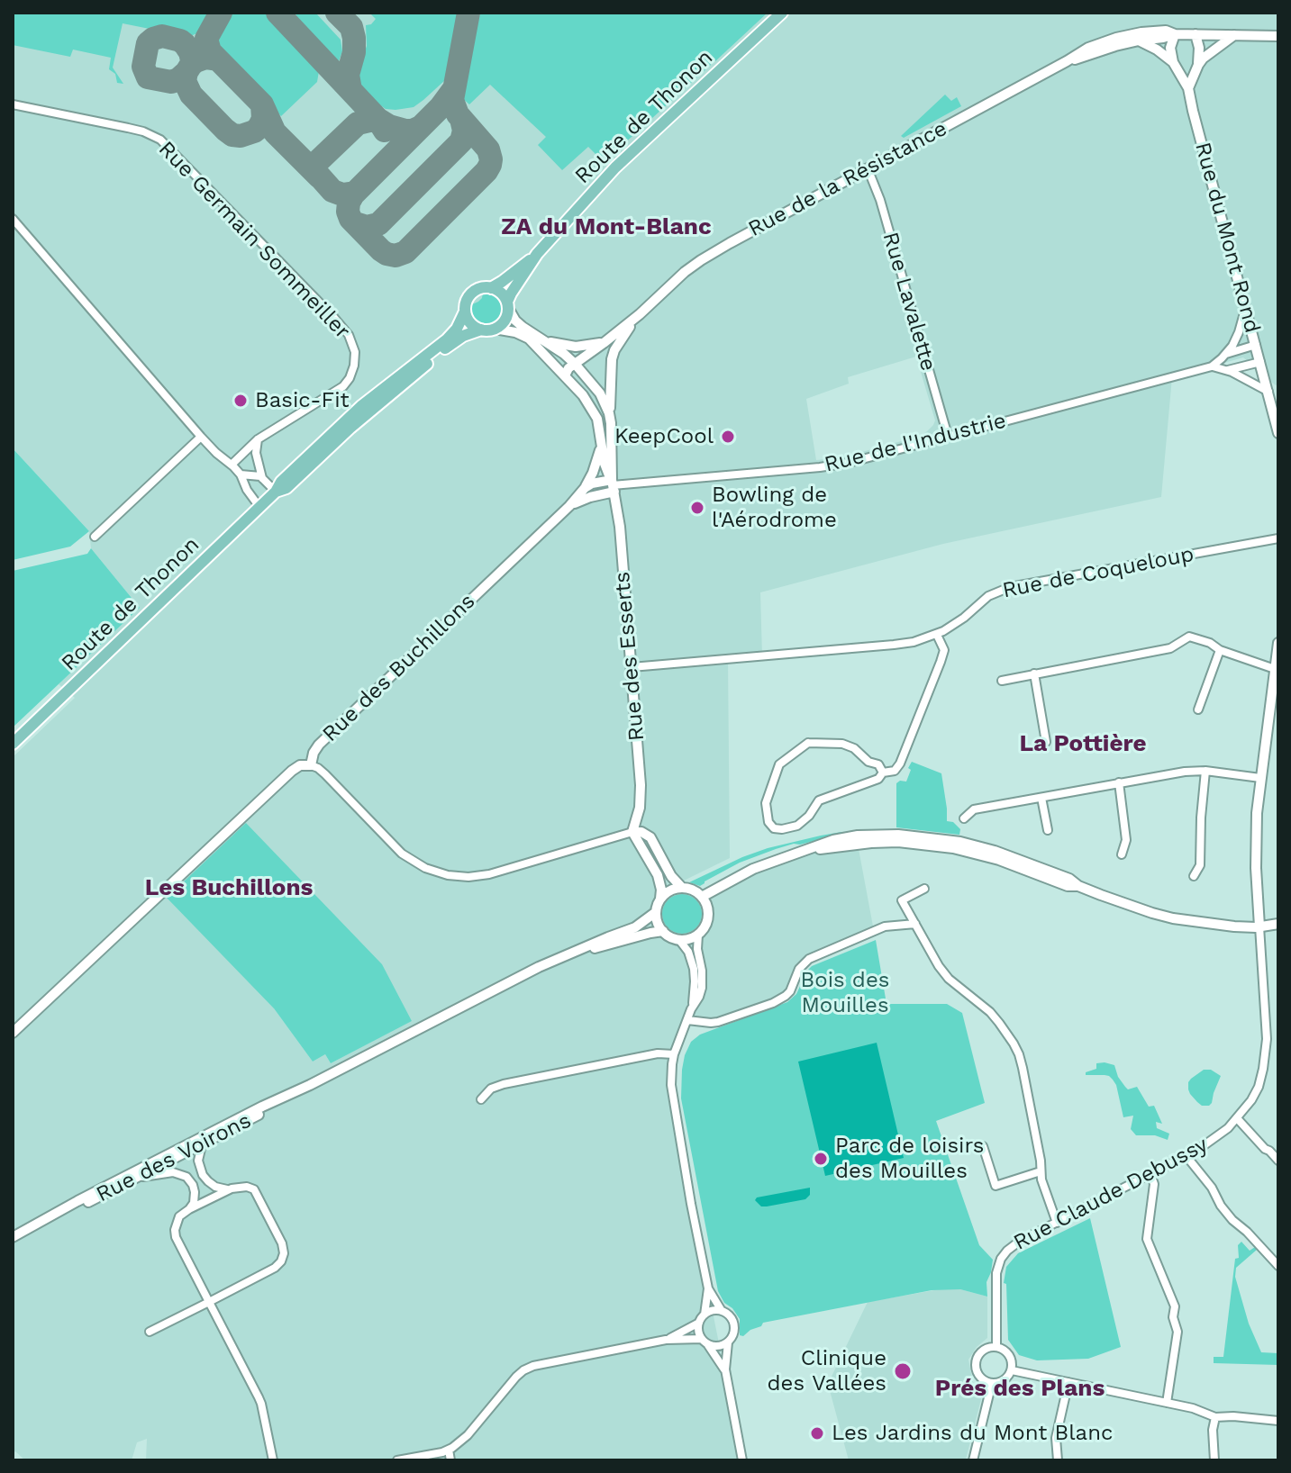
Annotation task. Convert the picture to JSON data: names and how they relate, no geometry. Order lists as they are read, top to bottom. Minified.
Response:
{"streets":{"main road":["Route de Thonon"],"street":["Rue de la Résistance","Rue du Mont Rond","Rue Germain Sommeiller","Rue Lavalette","Rue de l'Industrie","Rue de Coqueloup","Rue des Esserts","Rue des Buchillons","Rue des Voirons","Rue Claude Debussy"]},"crossings":[["Route de Thonon","Rue des Esserts"],["Rue de la Résistance","Rue du Mont Rond"],["Rue de la Résistance","Rue Lavalette"],["Rue de la Résistance","Rue des Esserts"],["Rue du Mont Rond","Rue de l'Industrie"],["Rue Lavalette","Rue de l'Industrie"],["Rue de l'Industrie","Rue des Esserts"],["Rue de l'Industrie","Rue des Buchillons"],["Rue de Coqueloup","Rue des Esserts"],["Rue des Esserts","Rue des Buchillons"]],"districts":["ZA du Mont-Blanc","La Pottière","Les Buchillons","Prés des Plans"],"parks":["Bois des Mouilles"],"places":["Basic-Fit","KeepCool","Bowling de l'Aérodrome","Parc de loisirs des Mouilles","Clinique des Vallées","Les Jardins du Mont Blanc"]}
